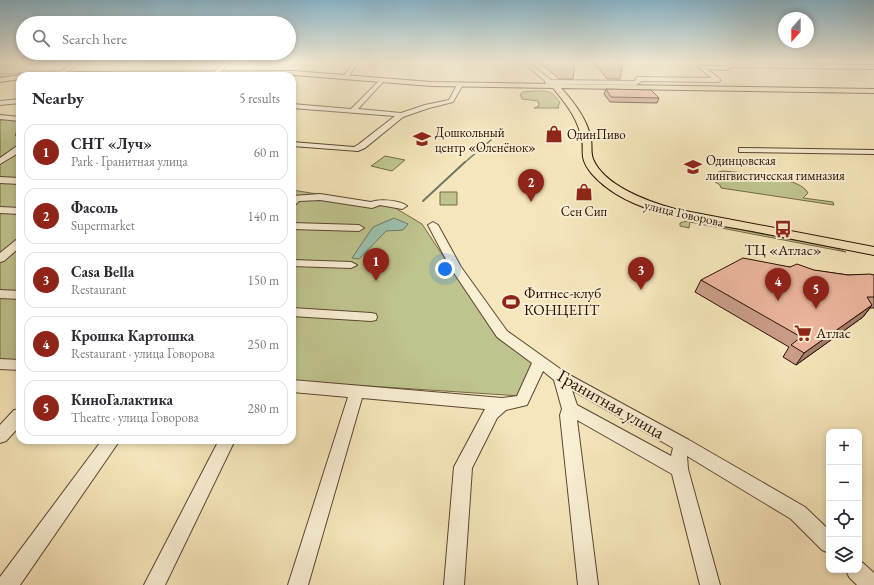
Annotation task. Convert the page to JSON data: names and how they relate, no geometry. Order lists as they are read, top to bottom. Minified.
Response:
{"streets":{"main road":["улица Говорова"],"street":["Гранитная улица"]},"places":{"shop":["ОдинПиво","Сен Сип"],"school or university":["Дошкольный центр «Оленёнок»","Одинцовская лингвистическая гимназия"],"bus stop":["ТЦ «Атлас»"],"sports":["Фитнес-клуб КОНЦЕПТ"],"supermarket":["Атлас"]},"north":"bottom","page":{"search":"Search here","heading":["Nearby","5 results"],"list":[{"mark":"1","name":"СНТ «Луч»","note":"Park · Гранитная улица","value":"60 m"},{"mark":"2","name":"Фасоль","note":"Supermarket","value":"140 m"},{"mark":"3","name":"Casa Bella","note":"Restaurant","value":"150 m"},{"mark":"4","name":"Крошка Картошка","note":"Restaurant · улица Говорова","value":"250 m"},{"mark":"5","name":"КиноГалактика","note":"Theatre · улица Говорова","value":"280 m"}],"pins":["2","1","3","4","5"],"map_buttons":["+","−"]}}
